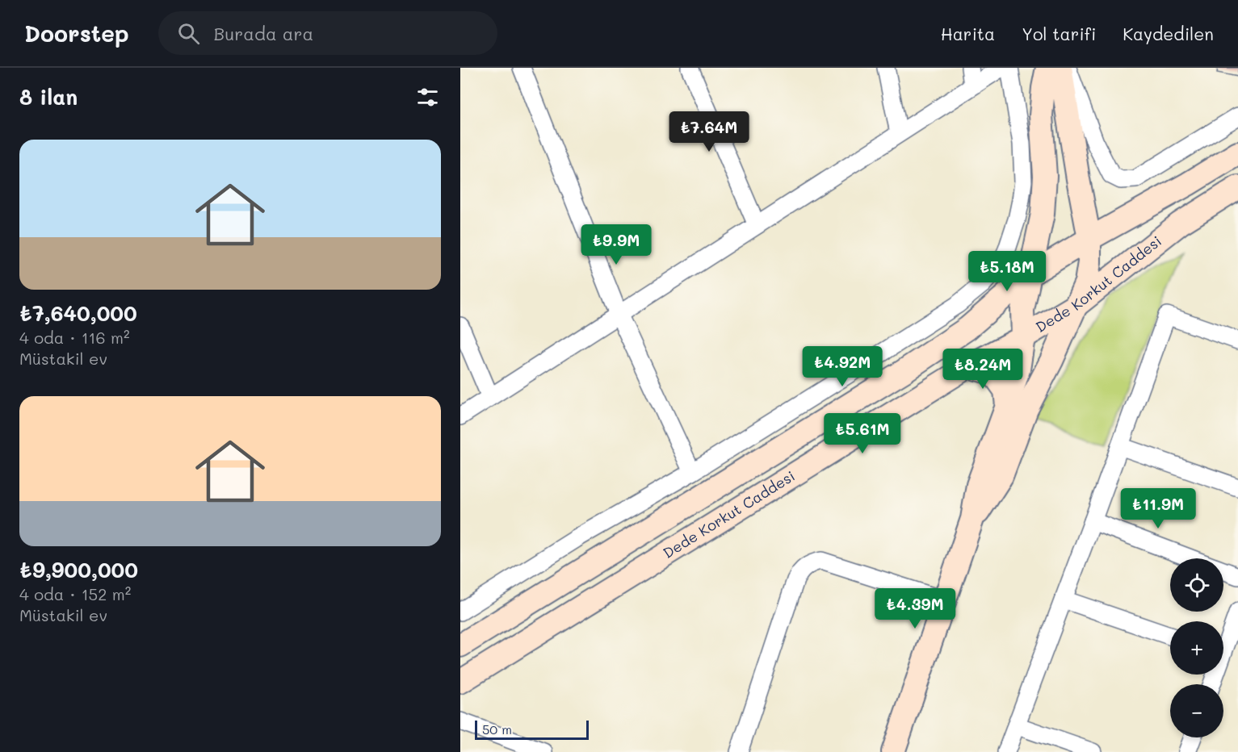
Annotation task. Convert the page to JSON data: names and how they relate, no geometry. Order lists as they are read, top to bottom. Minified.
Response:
{"streets":{"main road":["Dede Korkut Caddesi"]},"scale_bar":"50 m","page":{"header":"Doorstep","search":"Burada ara","nav":["Harita","Yol tarifi","Kaydedilen"],"heading":"8 ilan","price":["₺7.64M","₺9.9M","₺5.18M","₺4.92M","₺8.24M","₺5.61M","₺11.9M","₺4.39M"],"list":[{"name":"₺7,640,000","note":"4 oda · 116 m² · Müstakil ev"},{"name":"₺9,900,000","note":"4 oda · 152 m² · Müstakil ev"}],"map_buttons":["+","−"],"scale":"50 m"}}
